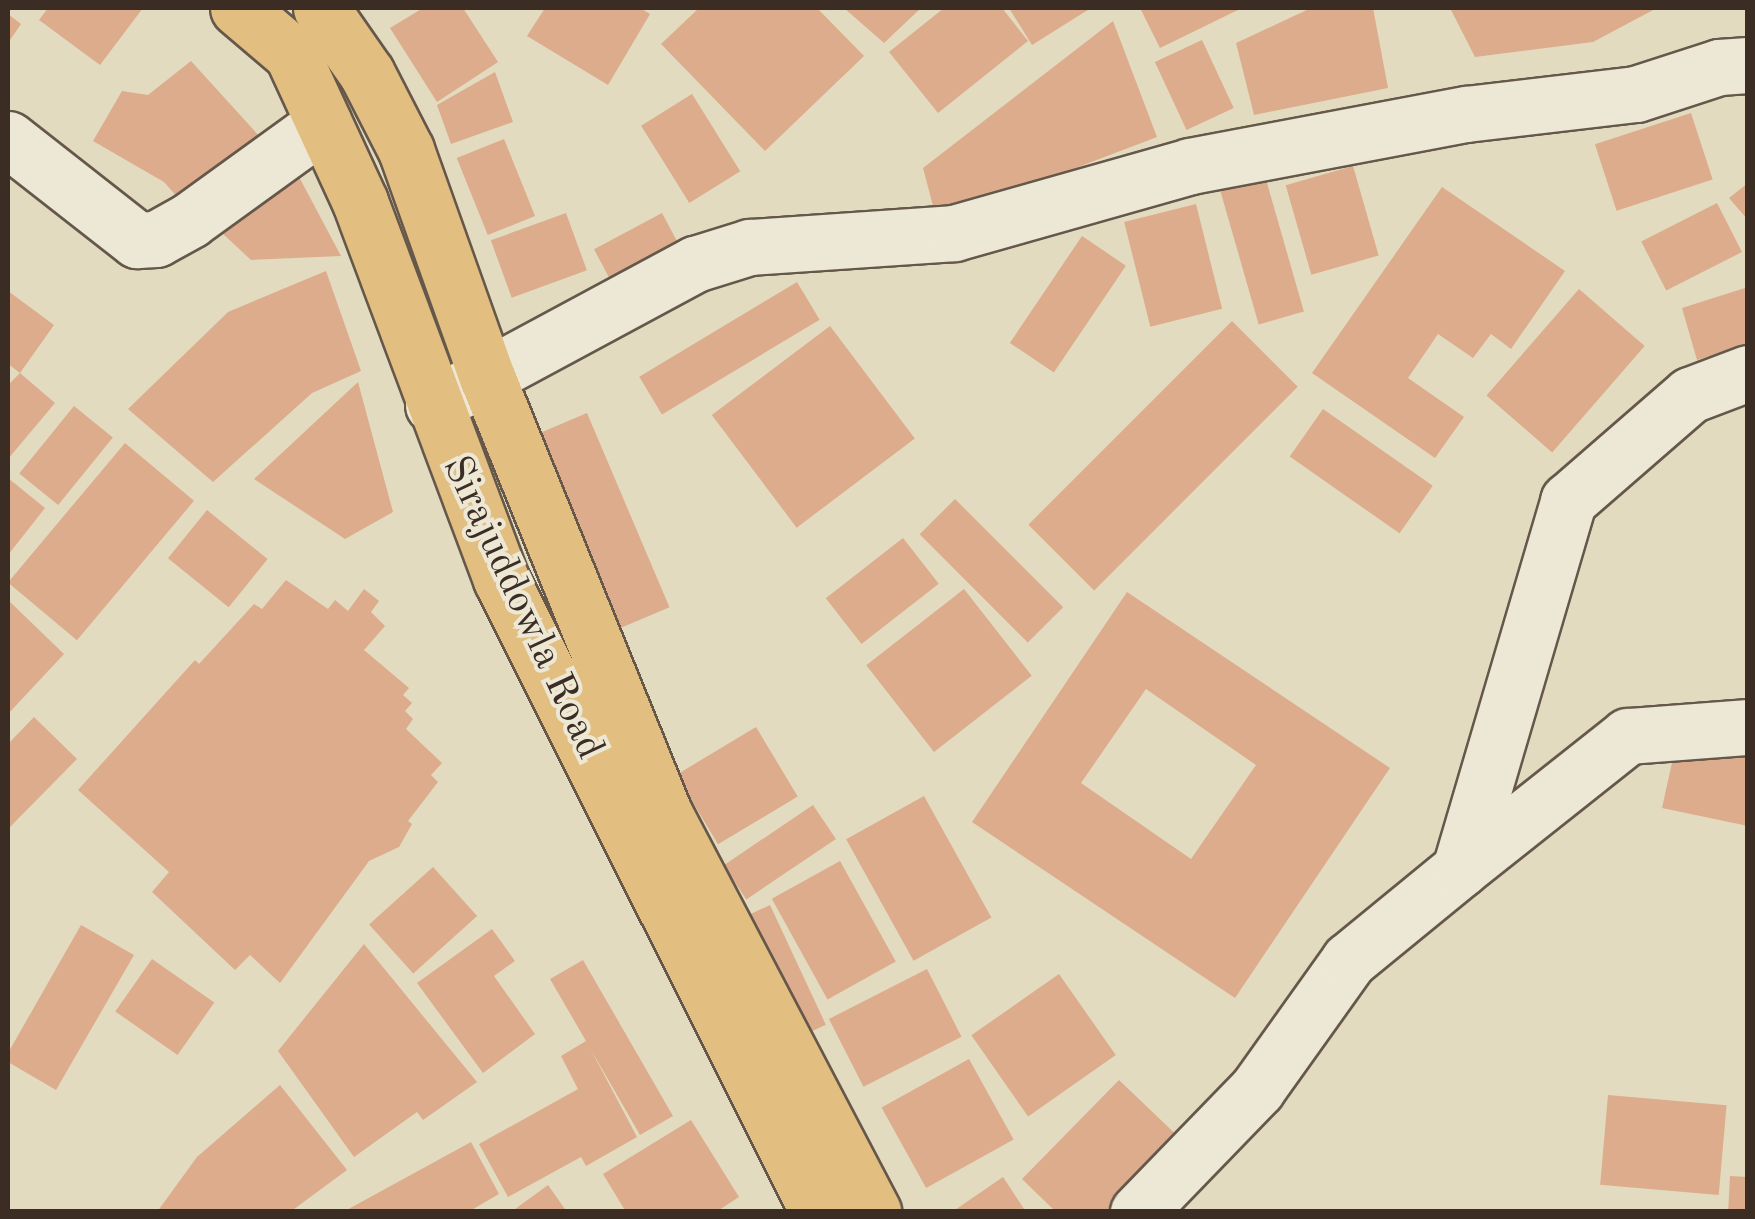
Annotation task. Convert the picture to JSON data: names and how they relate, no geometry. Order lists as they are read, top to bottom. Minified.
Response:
{"streets":{"main road":["Sirajuddowla Road"]}}
